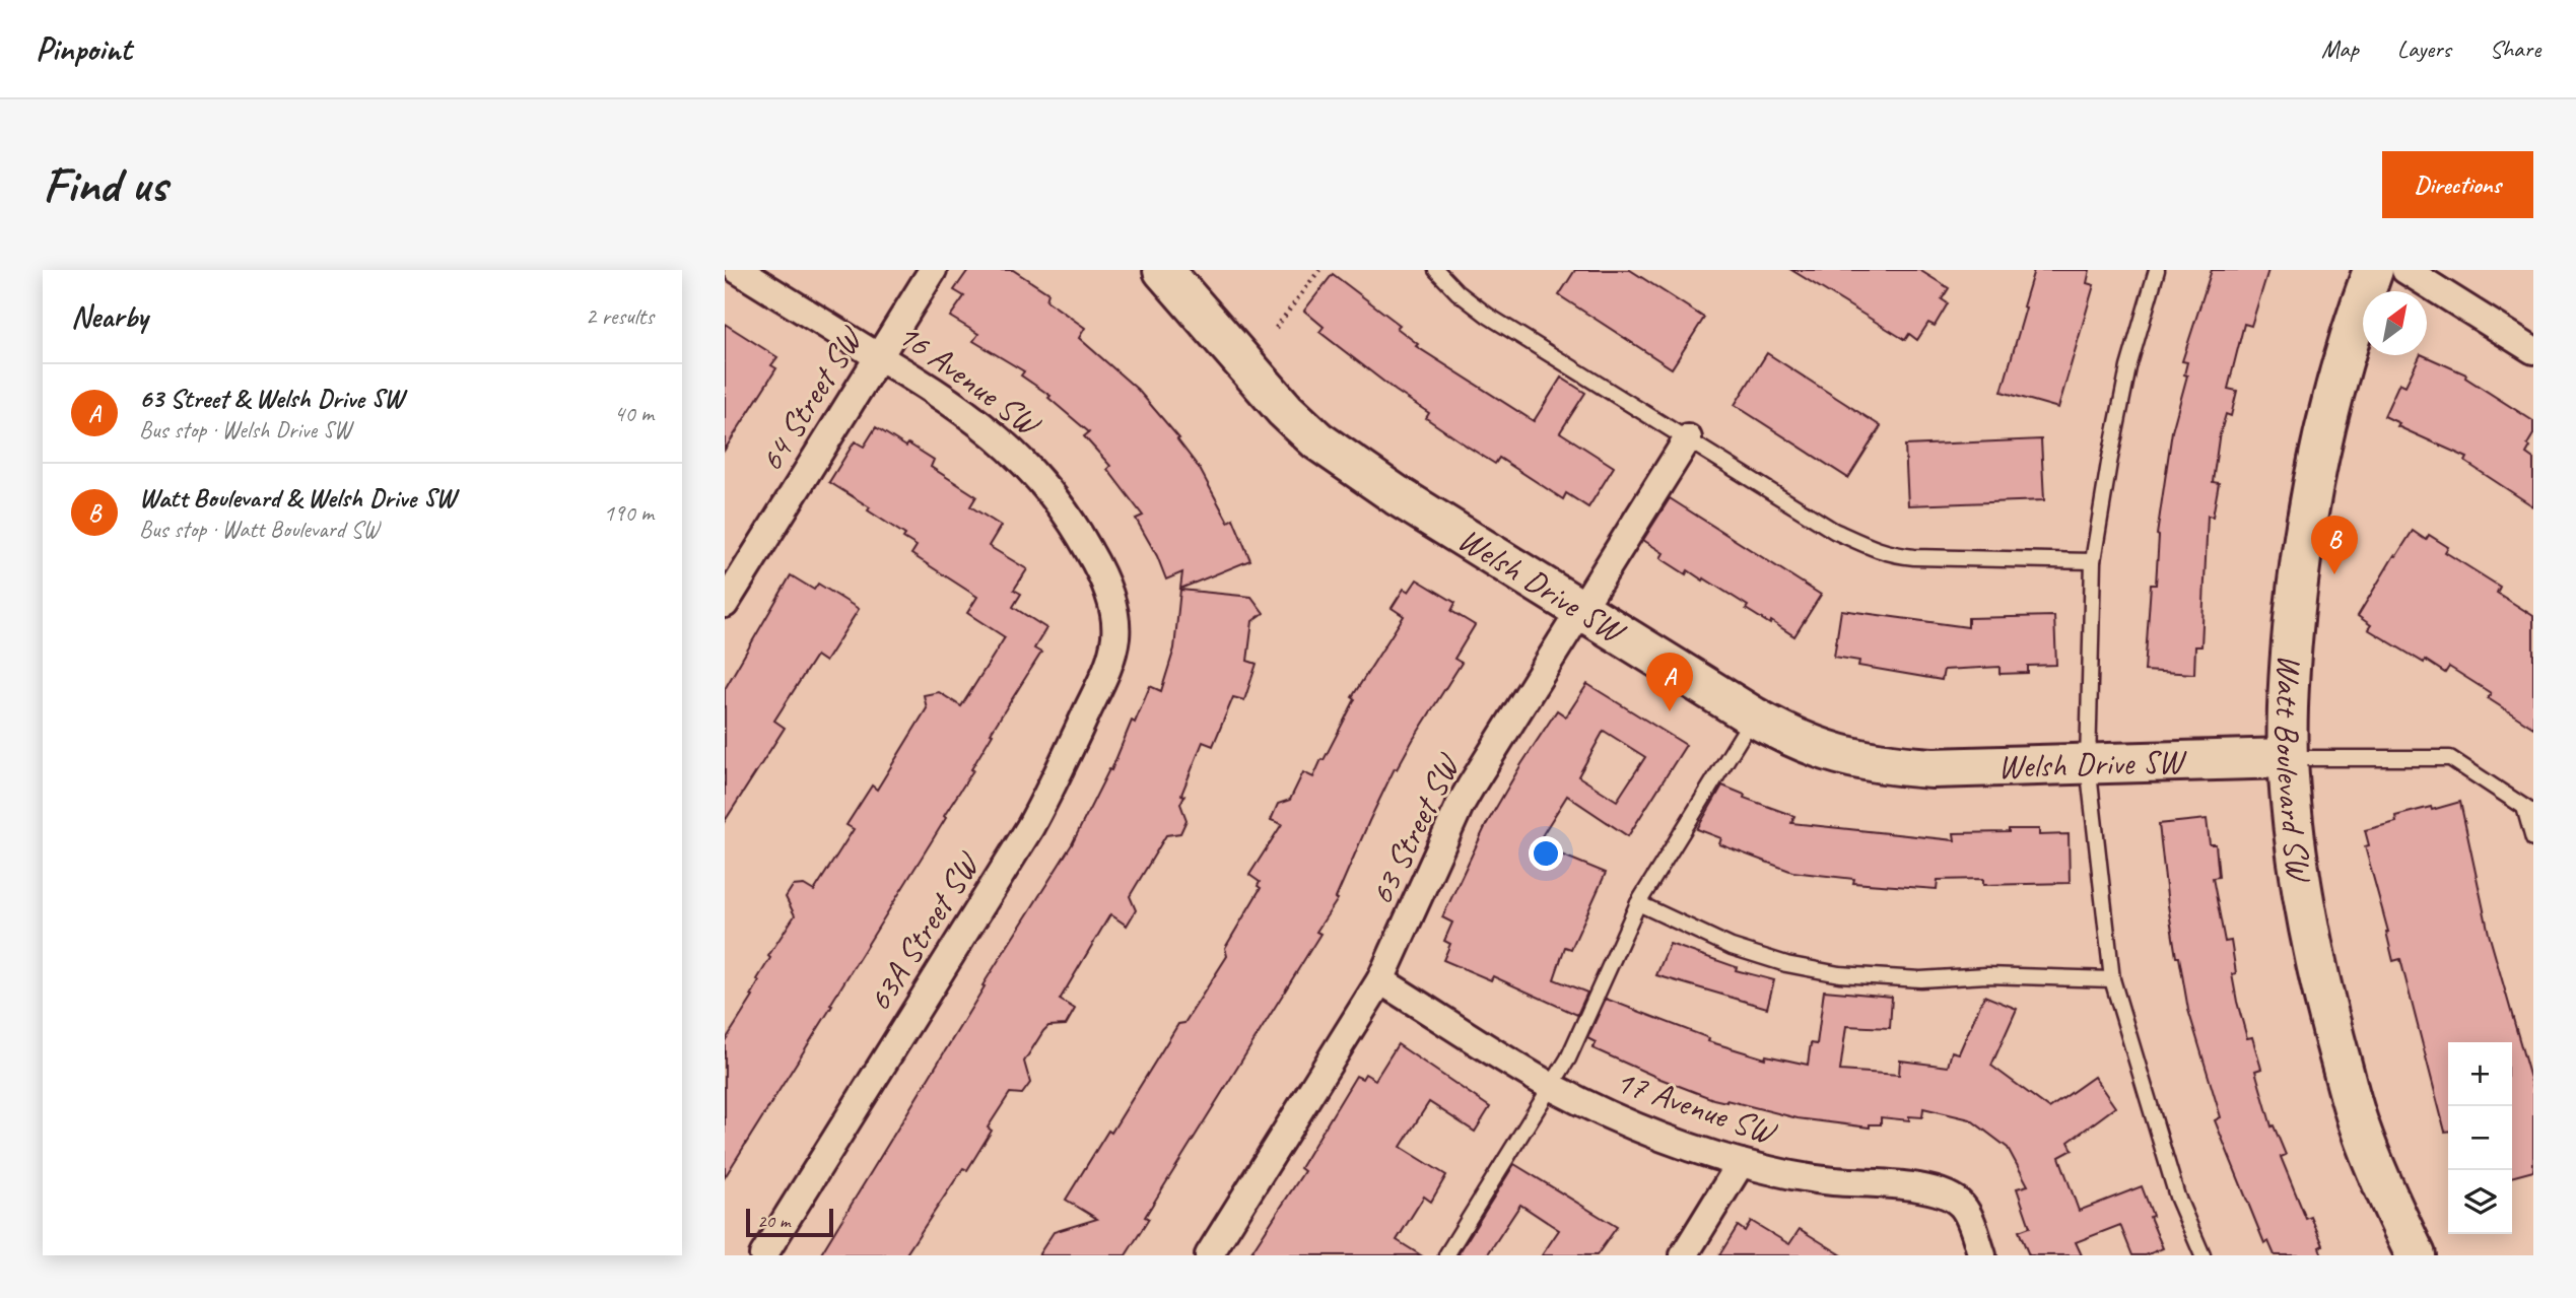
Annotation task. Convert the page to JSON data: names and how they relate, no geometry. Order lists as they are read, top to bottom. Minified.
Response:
{"streets":{"street":["16 Avenue SW","64 Street SW","Welsh Drive SW","Watt Boulevard SW","63 Street SW","63A Street SW","17 Avenue SW"]},"crossings":[["16 Avenue SW","64 Street SW"],["16 Avenue SW","63A Street SW"],["Welsh Drive SW","Watt Boulevard SW"],["Welsh Drive SW","63 Street SW"],["63 Street SW","17 Avenue SW"]],"scale_bar":"20 m","north":"top right","page":{"header":"Pinpoint","nav":["Map","Layers","Share"],"buttons":"Directions","title":"Find us","heading":["Nearby","2 results"],"list":[{"mark":"A","name":"63 Street & Welsh Drive SW","note":"Bus stop · Welsh Drive SW","value":"40 m"},{"mark":"B","name":"Watt Boulevard & Welsh Drive SW","note":"Bus stop · Watt Boulevard SW","value":"190 m"}],"pins":["B","A"],"map_buttons":["+","−"],"scale":"20 m"}}
